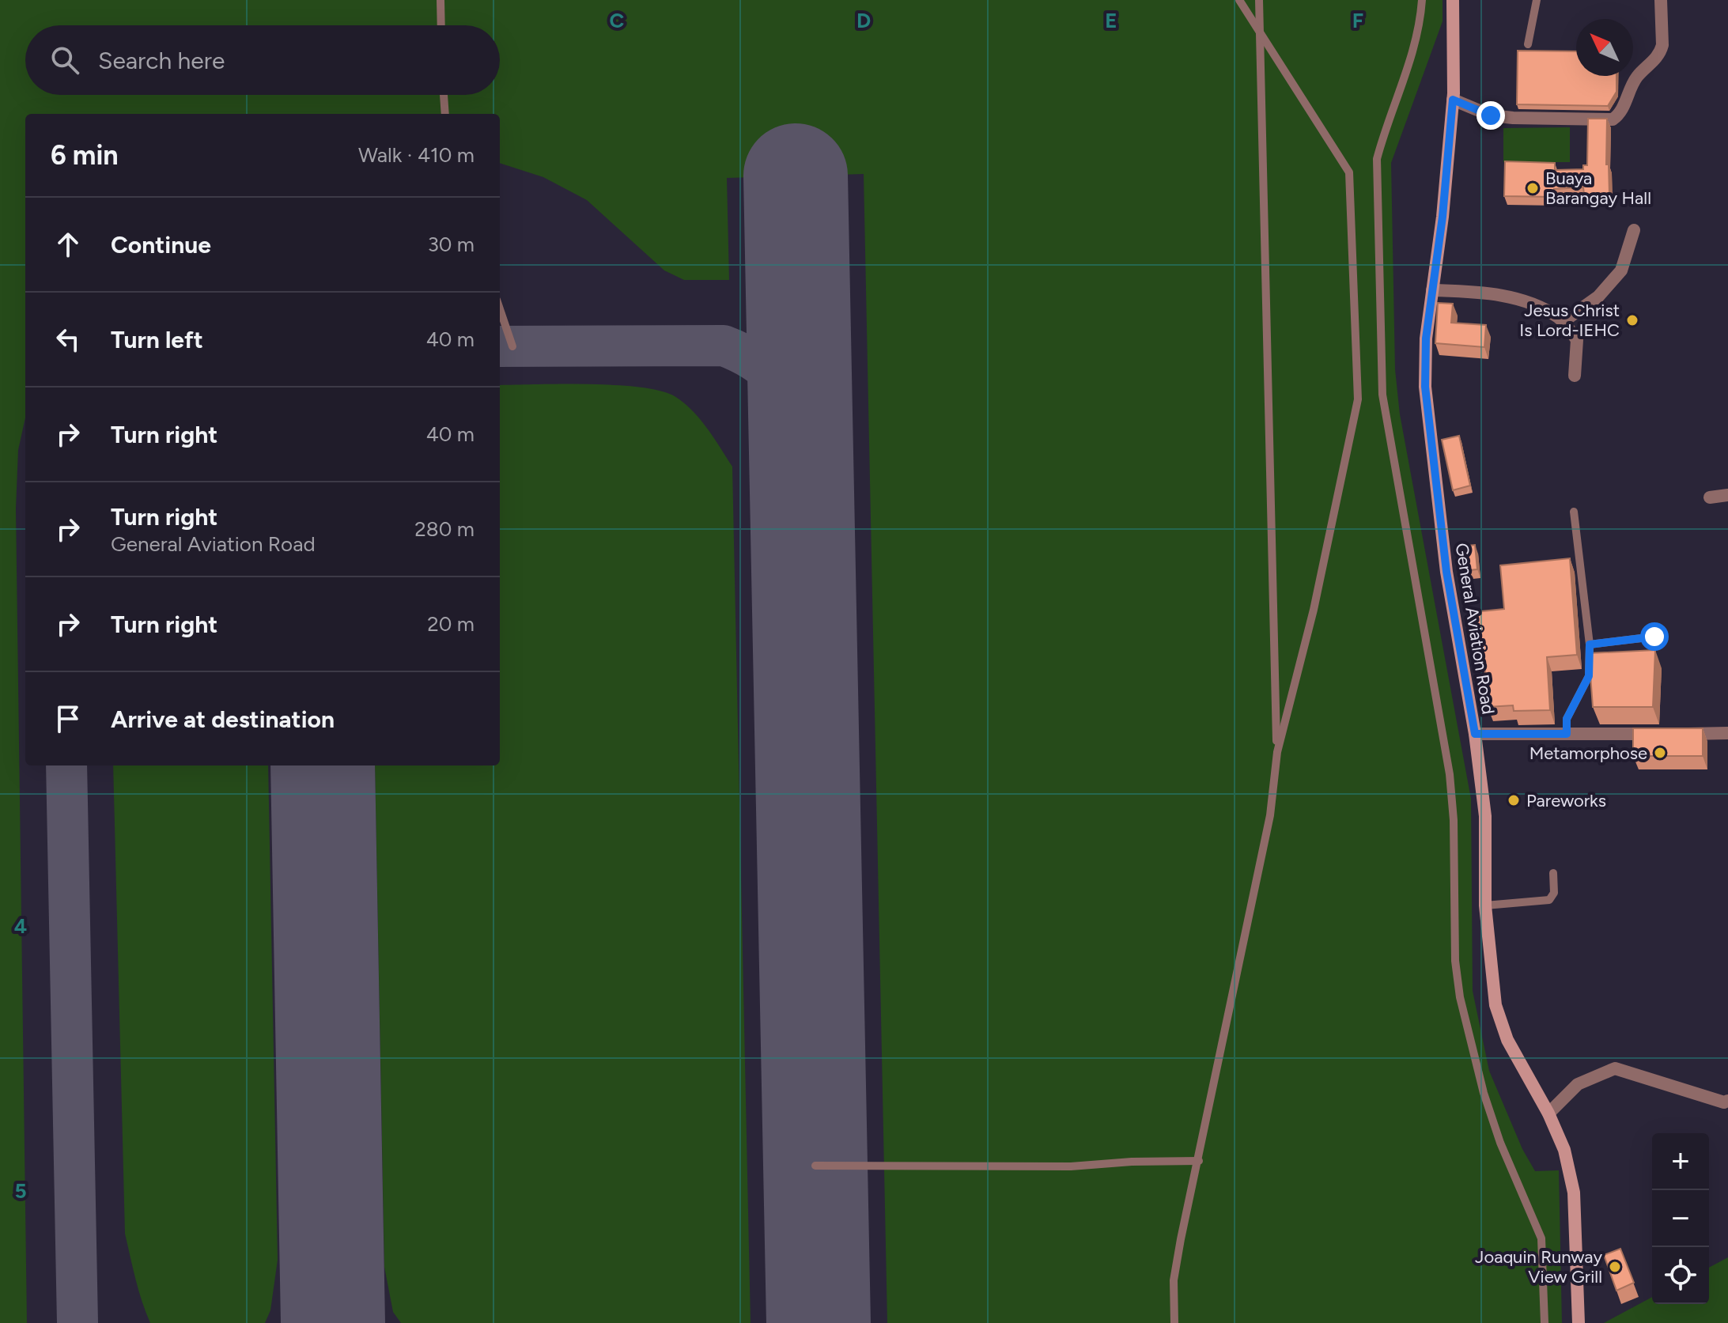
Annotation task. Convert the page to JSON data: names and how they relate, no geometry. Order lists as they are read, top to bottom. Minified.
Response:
{"streets":{"main road":["General Aviation Road"]},"places":["Buaya Barangay Hall","Jesus Christ Is Lord-IEHC","Metamorphose","Pareworks","Joaquin Runway View Grill"],"north":"top left","page":{"search":"Search here","heading":["6 min","Walk · 410 m"],"list":[["Continue","30 m"],["Turn left","40 m"],["Turn right","40 m"],["Turn right","General Aviation Road","280 m"],["Turn right","20 m"],"Arrive at destination"],"map_buttons":["+","−"]},"grid":{"columns":["C","D","E","F"],"rows":["4","5"]}}
